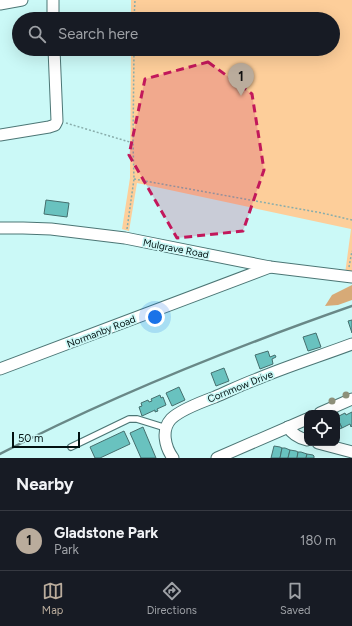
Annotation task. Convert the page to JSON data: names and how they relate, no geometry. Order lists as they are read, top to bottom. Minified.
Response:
{"streets":{"street":["Mulgrave Road","Normanby Road","Cornmow Drive"]},"crossings":[["Mulgrave Road","Normanby Road"]],"scale_bar":"50 m","page":{"search":"Search here","pins":"1","scale":"50 m","heading":"Nearby","list":[{"mark":"1","name":"Gladstone Park","note":"Park","value":"180 m"}],"nav":["Map","Directions","Saved"]}}
